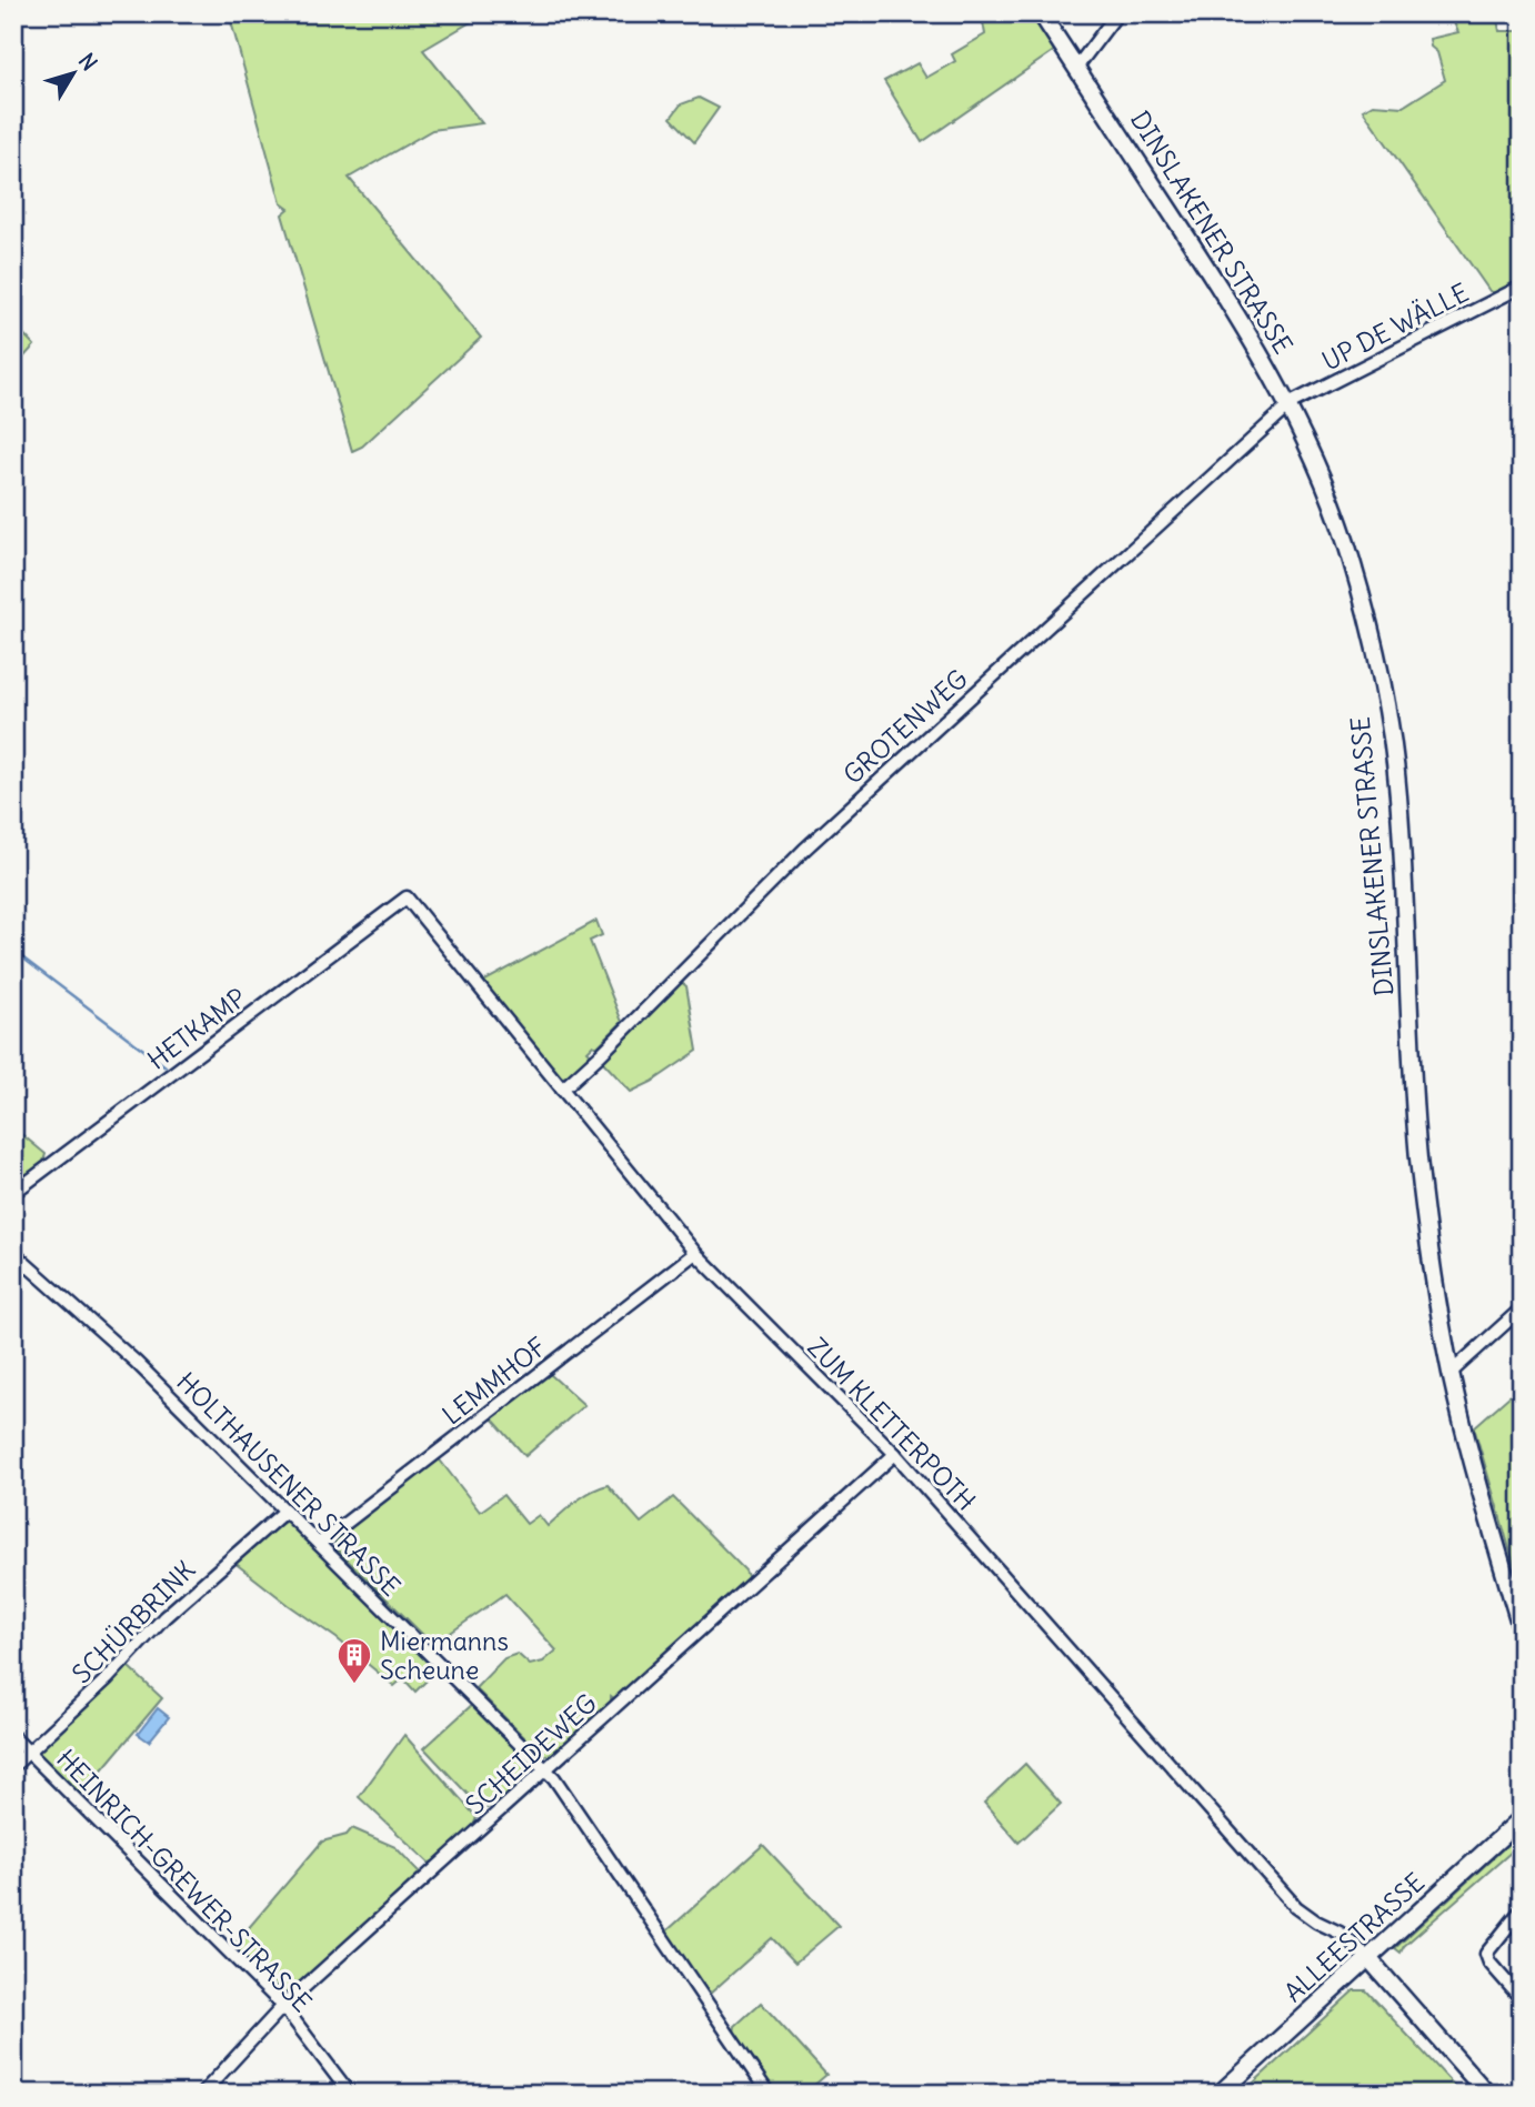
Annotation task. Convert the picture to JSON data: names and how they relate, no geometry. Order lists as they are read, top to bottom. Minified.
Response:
{"streets":{"main road":["DINSLAKENER STRASSE","ALLEESTRASSE"],"street":["UP DE WÄLLE","GROTENWEG","HETKAMP","LEMMHOF","ZUM KLETTERPOTH","HOLTHAUSENER STRASSE","SCHÜRBRINK","SCHEIDEWEG","HEINRICH-GREWER-STRASSE"]},"crossings":[["DINSLAKENER STRASSE","UP DE WÄLLE"],["DINSLAKENER STRASSE","GROTENWEG"],["UP DE WÄLLE","GROTENWEG"],["GROTENWEG","ZUM KLETTERPOTH"],["HETKAMP","ZUM KLETTERPOTH"],["LEMMHOF","ZUM KLETTERPOTH"],["LEMMHOF","HOLTHAUSENER STRASSE"],["ZUM KLETTERPOTH","SCHEIDEWEG"],["ZUM KLETTERPOTH","ALLEESTRASSE"],["HOLTHAUSENER STRASSE","SCHÜRBRINK"],["HOLTHAUSENER STRASSE","SCHEIDEWEG"],["SCHÜRBRINK","HEINRICH-GREWER-STRASSE"],["SCHEIDEWEG","HEINRICH-GREWER-STRASSE"]],"places":{"building":["Miermanns Scheune"]},"north":"top right"}
